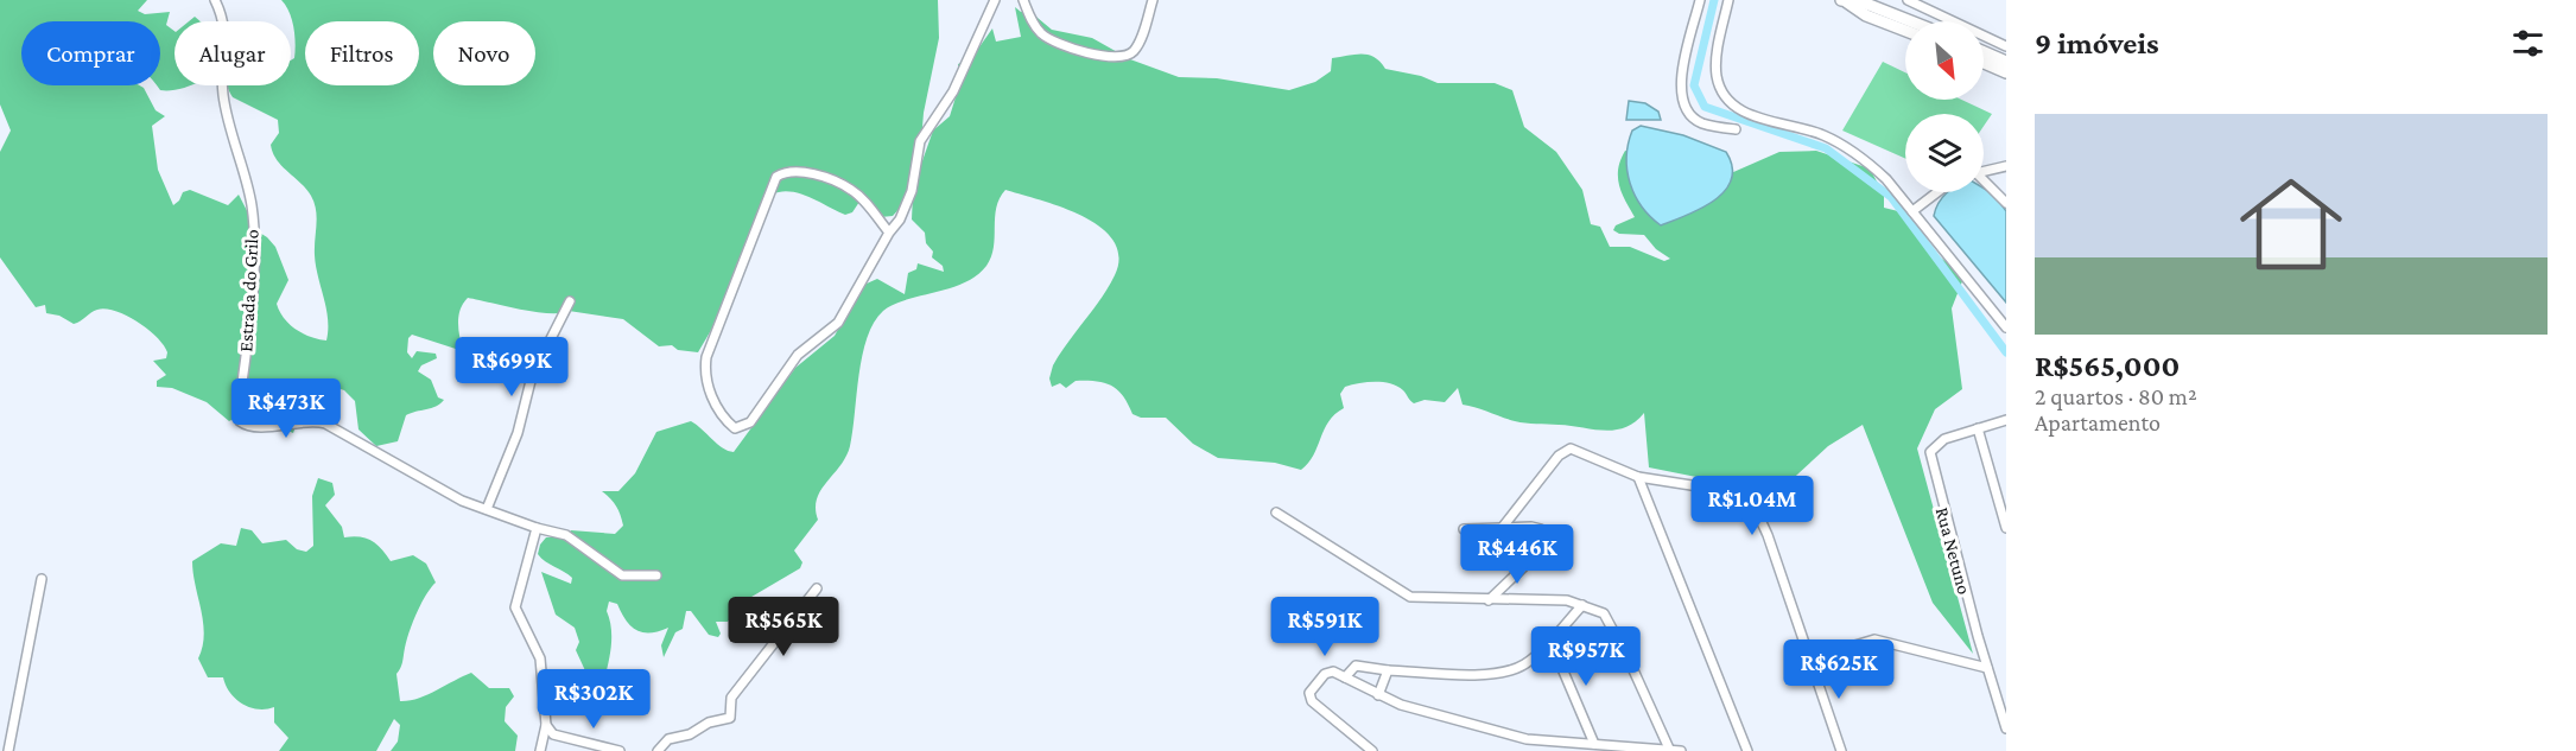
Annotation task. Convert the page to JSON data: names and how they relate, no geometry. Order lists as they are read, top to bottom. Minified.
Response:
{"streets":{"street":["Estrada do Grilo","Rua Netuno"]},"north":"bottom right","page":{"heading":"9 imóveis","chip":["Comprar","Alugar","Filtros","Novo"],"list":[{"name":"R$565,000","note":"2 quartos · 80 m² · Apartamento"}],"price":["R$699K","R$473K","R$1.04M","R$446K","R$565K","R$591K","R$957K","R$625K","R$302K"]}}
